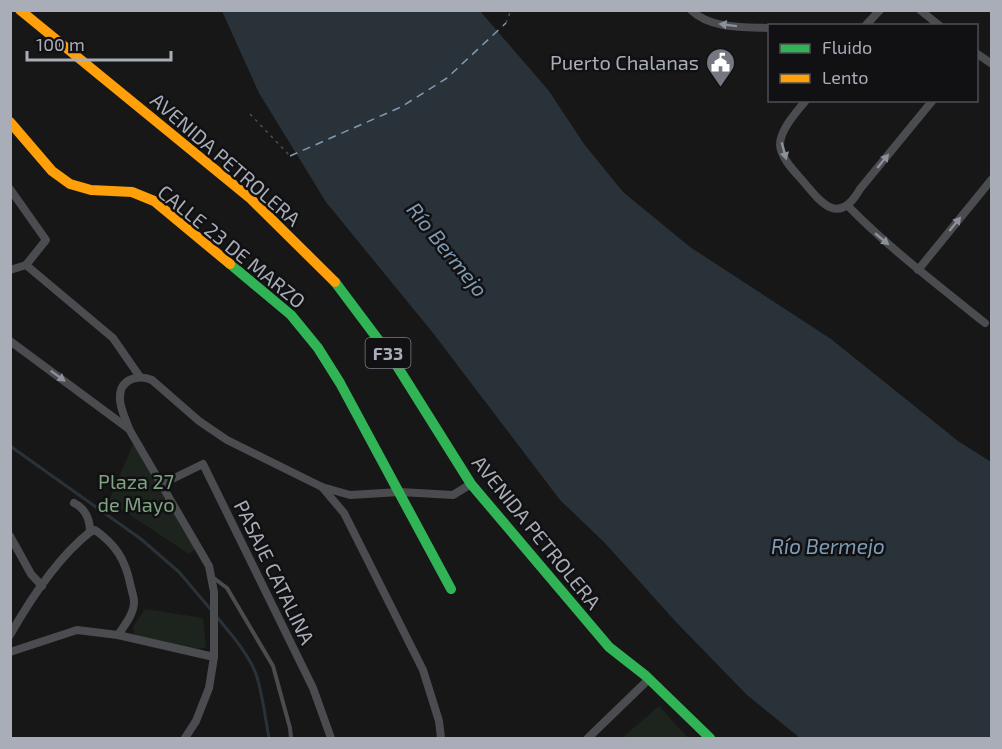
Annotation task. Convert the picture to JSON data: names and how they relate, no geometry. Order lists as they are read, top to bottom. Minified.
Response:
{"streets":{"main road":["AVENIDA PETROLERA","CALLE 23 DE MARZO","F33"],"street":["PASAJE CATALINA"]},"water":["Río Bermejo"],"parks":["Plaza 27 de Mayo"],"places":{"public building":["Puerto Chalanas"]},"legend":["Fluido","Lento"],"scale_bar":"100 m"}
